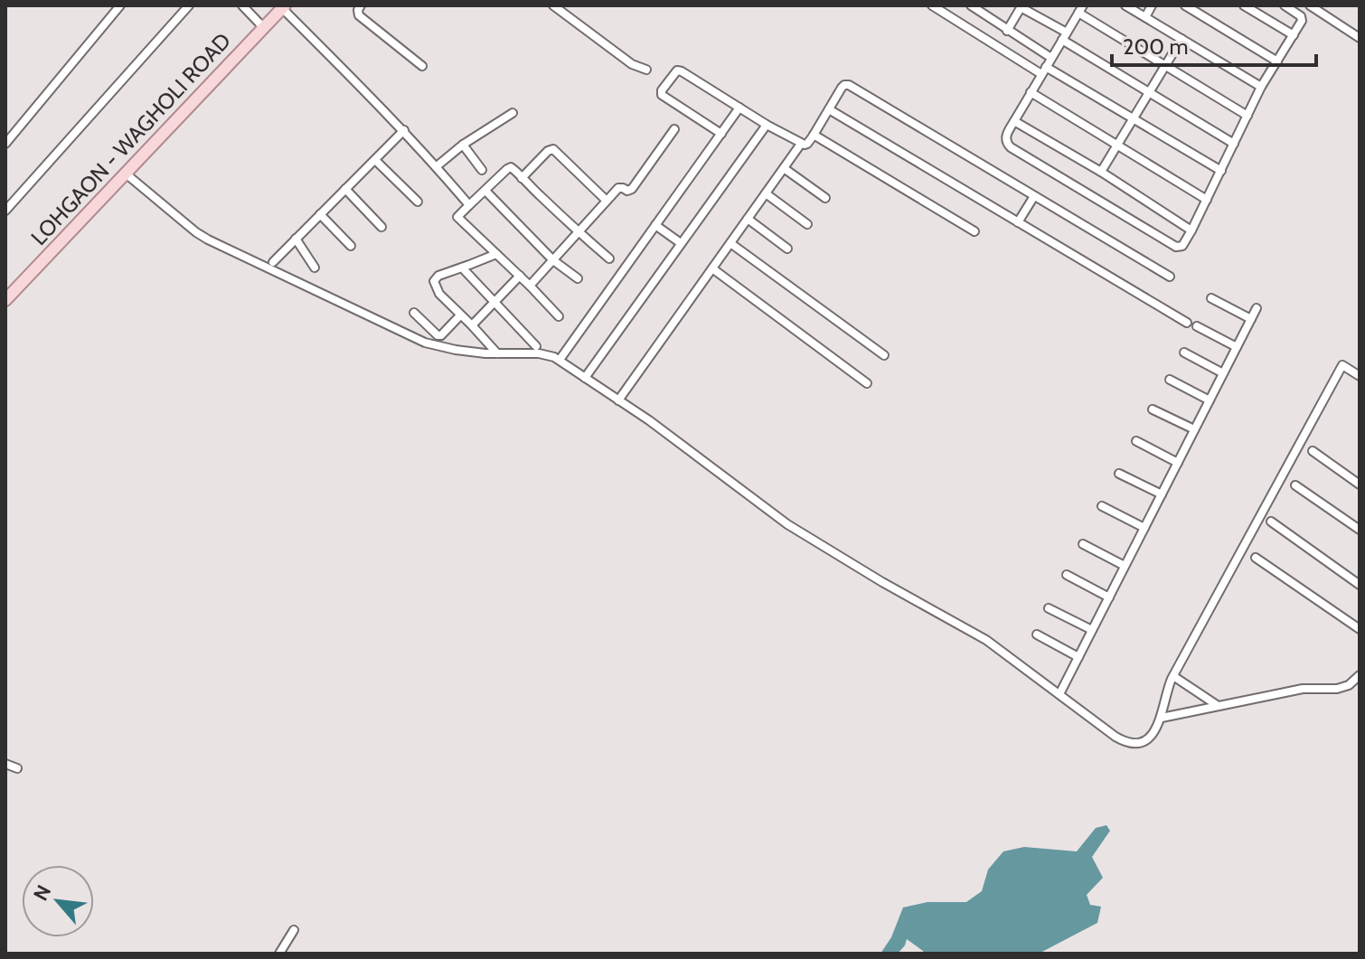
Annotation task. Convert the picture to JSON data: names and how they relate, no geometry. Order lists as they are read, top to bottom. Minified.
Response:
{"streets":{"main road":["LOHGAON - WAGHOLI ROAD"]},"scale_bar":"200 m","north":"top left"}
